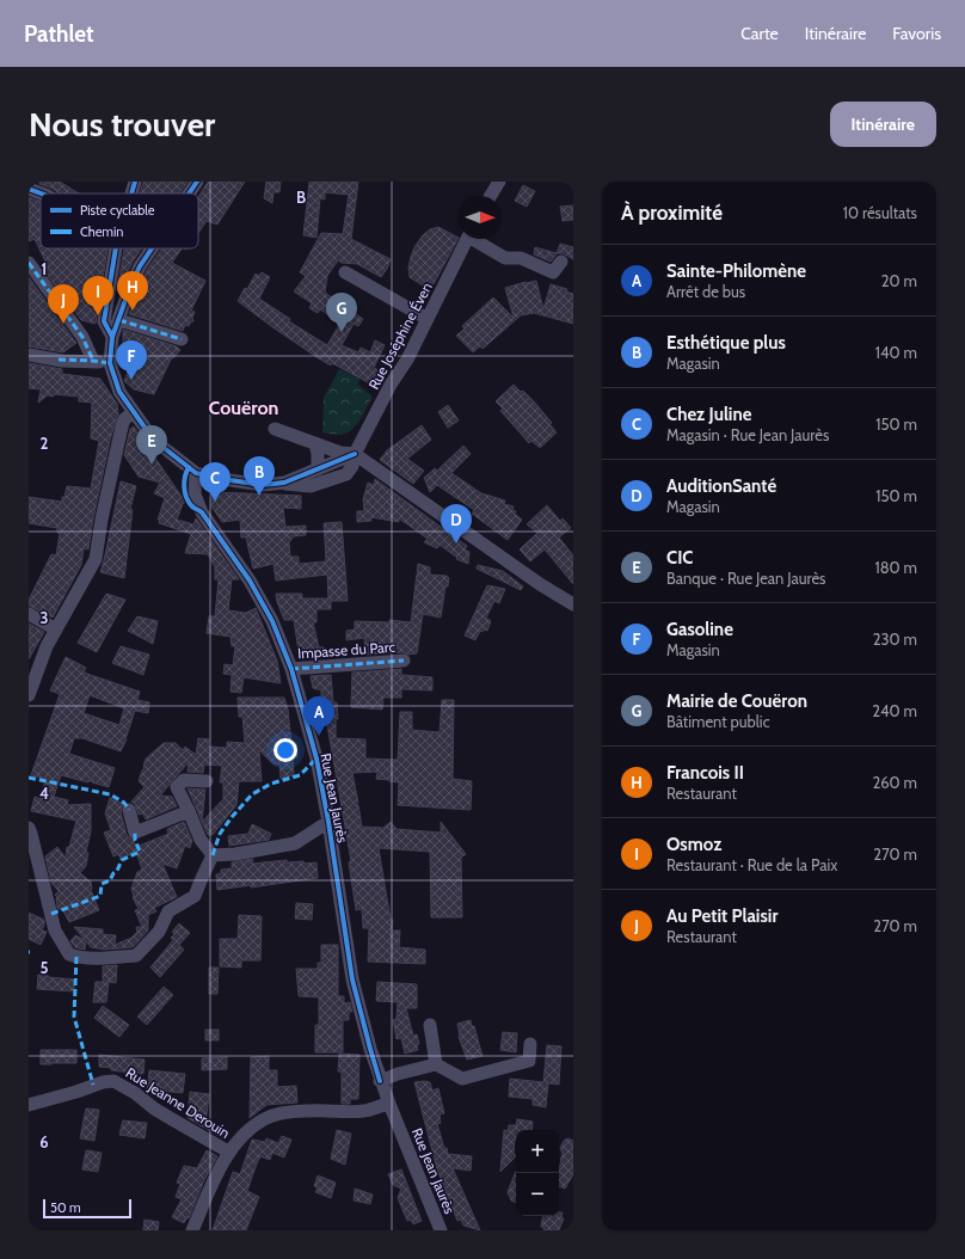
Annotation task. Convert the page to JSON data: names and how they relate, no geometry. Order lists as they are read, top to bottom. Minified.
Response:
{"streets":{"street":["Rue Joséphine Éven","Impasse du Parc","Rue Jean Jaurès","Rue Jeanne Derouin"]},"crossings":[["Impasse du Parc","Rue Jean Jaurès"]],"districts":["Couëron"],"legend":["Piste cyclable","Chemin"],"scale_bar":"50 m","north":"right","page":{"header":"Pathlet","nav":["Carte","Itinéraire","Favoris"],"buttons":"Itinéraire","title":"Nous trouver","heading":["À proximité","10 résultats"],"list":[{"mark":"A","name":"Sainte-Philomène","note":"Arrêt de bus","value":"20 m"},{"mark":"B","name":"Esthétique plus","note":"Magasin","value":"140 m"},{"mark":"C","name":"Chez Juline","note":"Magasin · Rue Jean Jaurès","value":"150 m"},{"mark":"D","name":"AuditionSanté","note":"Magasin","value":"150 m"},{"mark":"E","name":"CIC","note":"Banque · Rue Jean Jaurès","value":"180 m"},{"mark":"F","name":"Gasoline","note":"Magasin","value":"230 m"},{"mark":"G","name":"Mairie de Couëron","note":"Bâtiment public","value":"240 m"},{"mark":"H","name":"Francois II","note":"Restaurant","value":"260 m"},{"mark":"I","name":"Osmoz","note":"Restaurant · Rue de la Paix","value":"270 m"},{"mark":"J","name":"Au Petit Plaisir","note":"Restaurant","value":"270 m"}],"pins":["H","I","J","G","F","E","B","C","D","A"],"map_buttons":["+","−"],"scale":"50 m"},"grid":{"columns":["B"],"rows":["1","2","3","4","5","6"]}}
